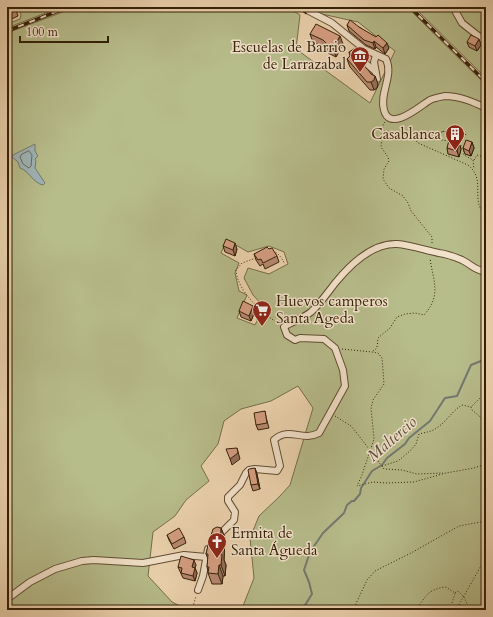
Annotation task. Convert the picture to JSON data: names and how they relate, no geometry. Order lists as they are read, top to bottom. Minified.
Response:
{"water":["Maltercio"],"places":{"museum":["Escuelas de Barrio de Larrazabal"],"building":["Casablanca"],"supermarket":["Huevos camperos Santa Ageda"],"church":["Ermita de Santa Águeda"]},"scale_bar":"100 m"}
